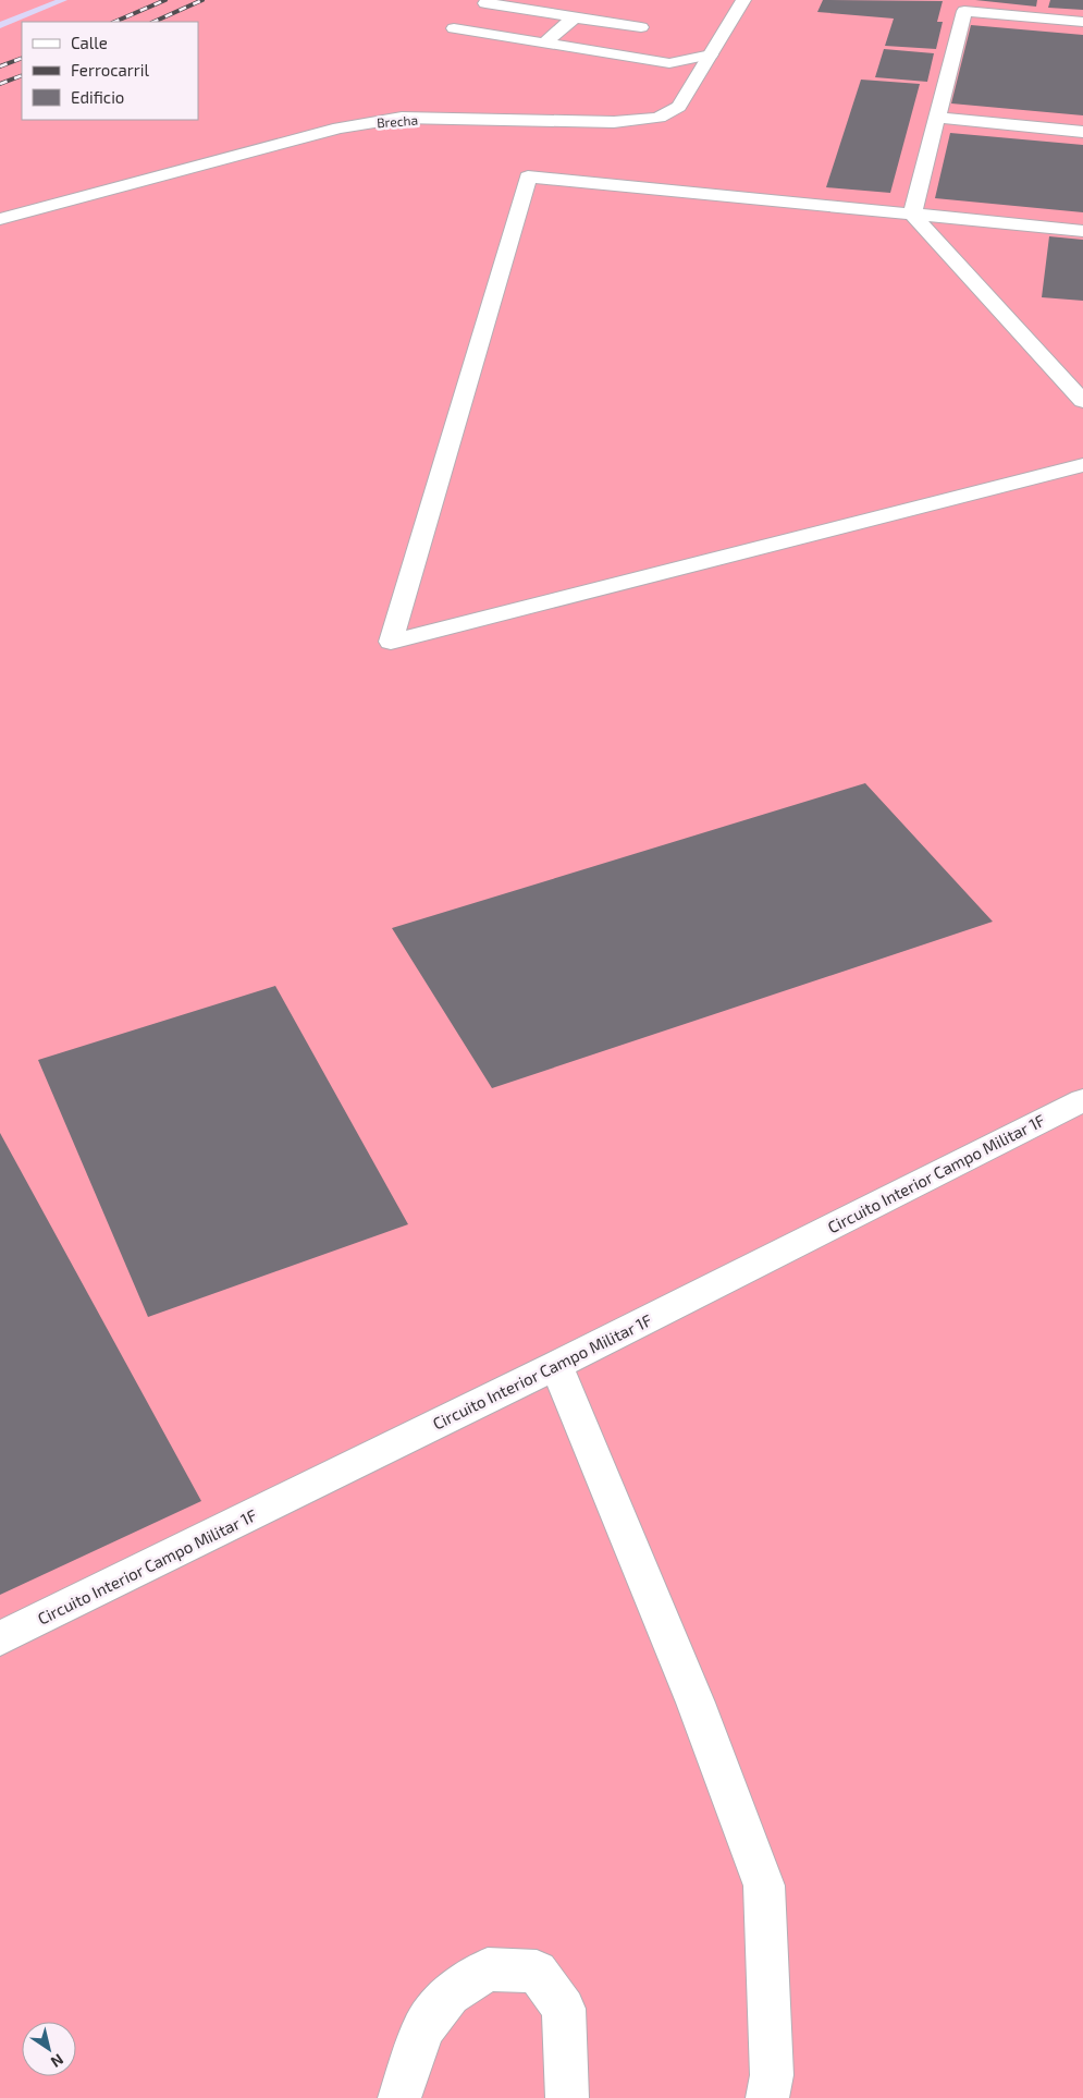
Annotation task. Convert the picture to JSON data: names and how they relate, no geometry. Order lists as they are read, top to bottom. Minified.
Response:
{"streets":{"street":["Brecha","Circuito Interior Campo Militar 1F"]},"legend":["Calle","Ferrocarril","Edificio"],"north":"bottom right"}
